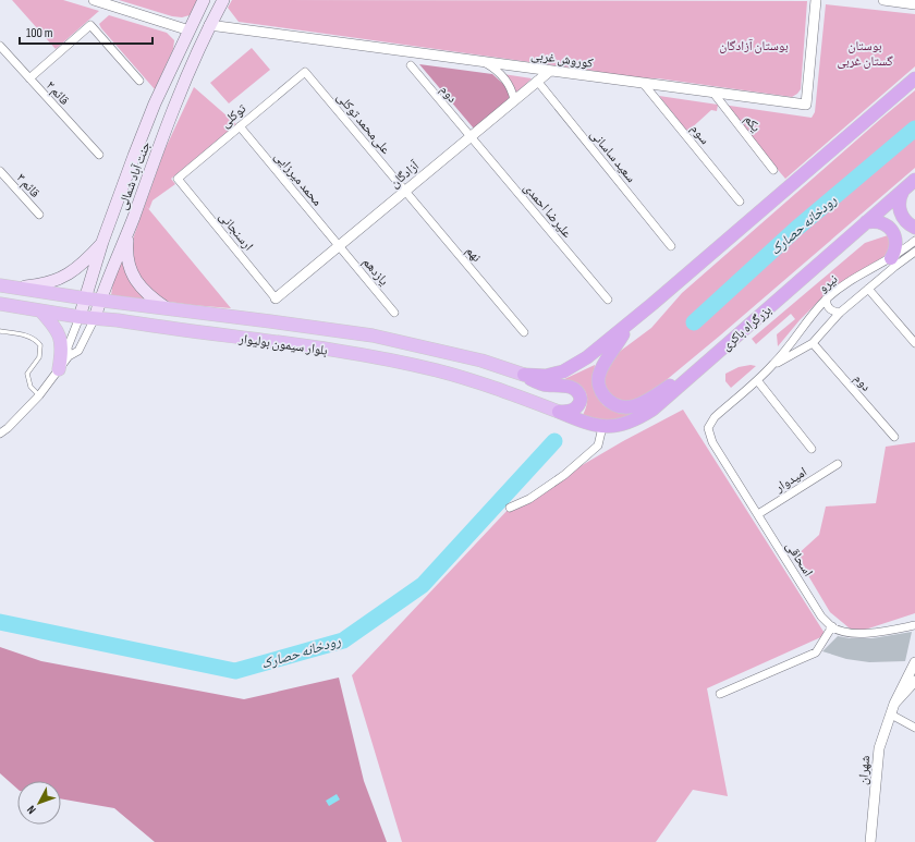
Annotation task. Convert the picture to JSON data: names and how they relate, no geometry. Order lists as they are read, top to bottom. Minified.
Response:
{"streets":{"highway":["بزرگراه باکری"],"main road":["جنت آباد شمالی","بلوار سیمون بولیوار"],"street":["کوروش غربی","قائم ۲","دوم","توکلی","علی‌محمد توکلی","یکم","سوم","سعید ساسانی","آزادگان","محمد میرزایی","قائم ۳","علیرضا احمدی","ارسنجانی","نهم","یازدهم","نیرو","امیدوار","اسحاقی","شهران"]},"crossings":[["کوروش غربی","یکم"],["کوروش غربی","سوم"],["کوروش غربی","آزادگان"],["کوروش غربی","جنت آباد شمالی"],["دوم","آزادگان"],["دوم","علیرضا احمدی"],["دوم","نیرو"],["توکلی","علی‌محمد توکلی"],["توکلی","محمد میرزایی"],["توکلی","ارسنجانی"],["علی‌محمد توکلی","آزادگان"],["علی‌محمد توکلی","نهم"],["سعید ساسانی","آزادگان"],["آزادگان","محمد میرزایی"],["آزادگان","علیرضا احمدی"],["آزادگان","ارسنجانی"],["آزادگان","نهم"],["آزادگان","یازدهم"],["جنت آباد شمالی","بلوار سیمون بولیوار"],["محمد میرزایی","یازدهم"],["نیرو","اسحاقی"],["بزرگراه باکری","بلوار سیمون بولیوار"],["امیدوار","اسحاقی"]],"water":["رودخانه حصارک"],"parks":["بوستان آزادگان","بوستان گستان غربی"],"scale_bar":"100 m","north":"bottom left"}
